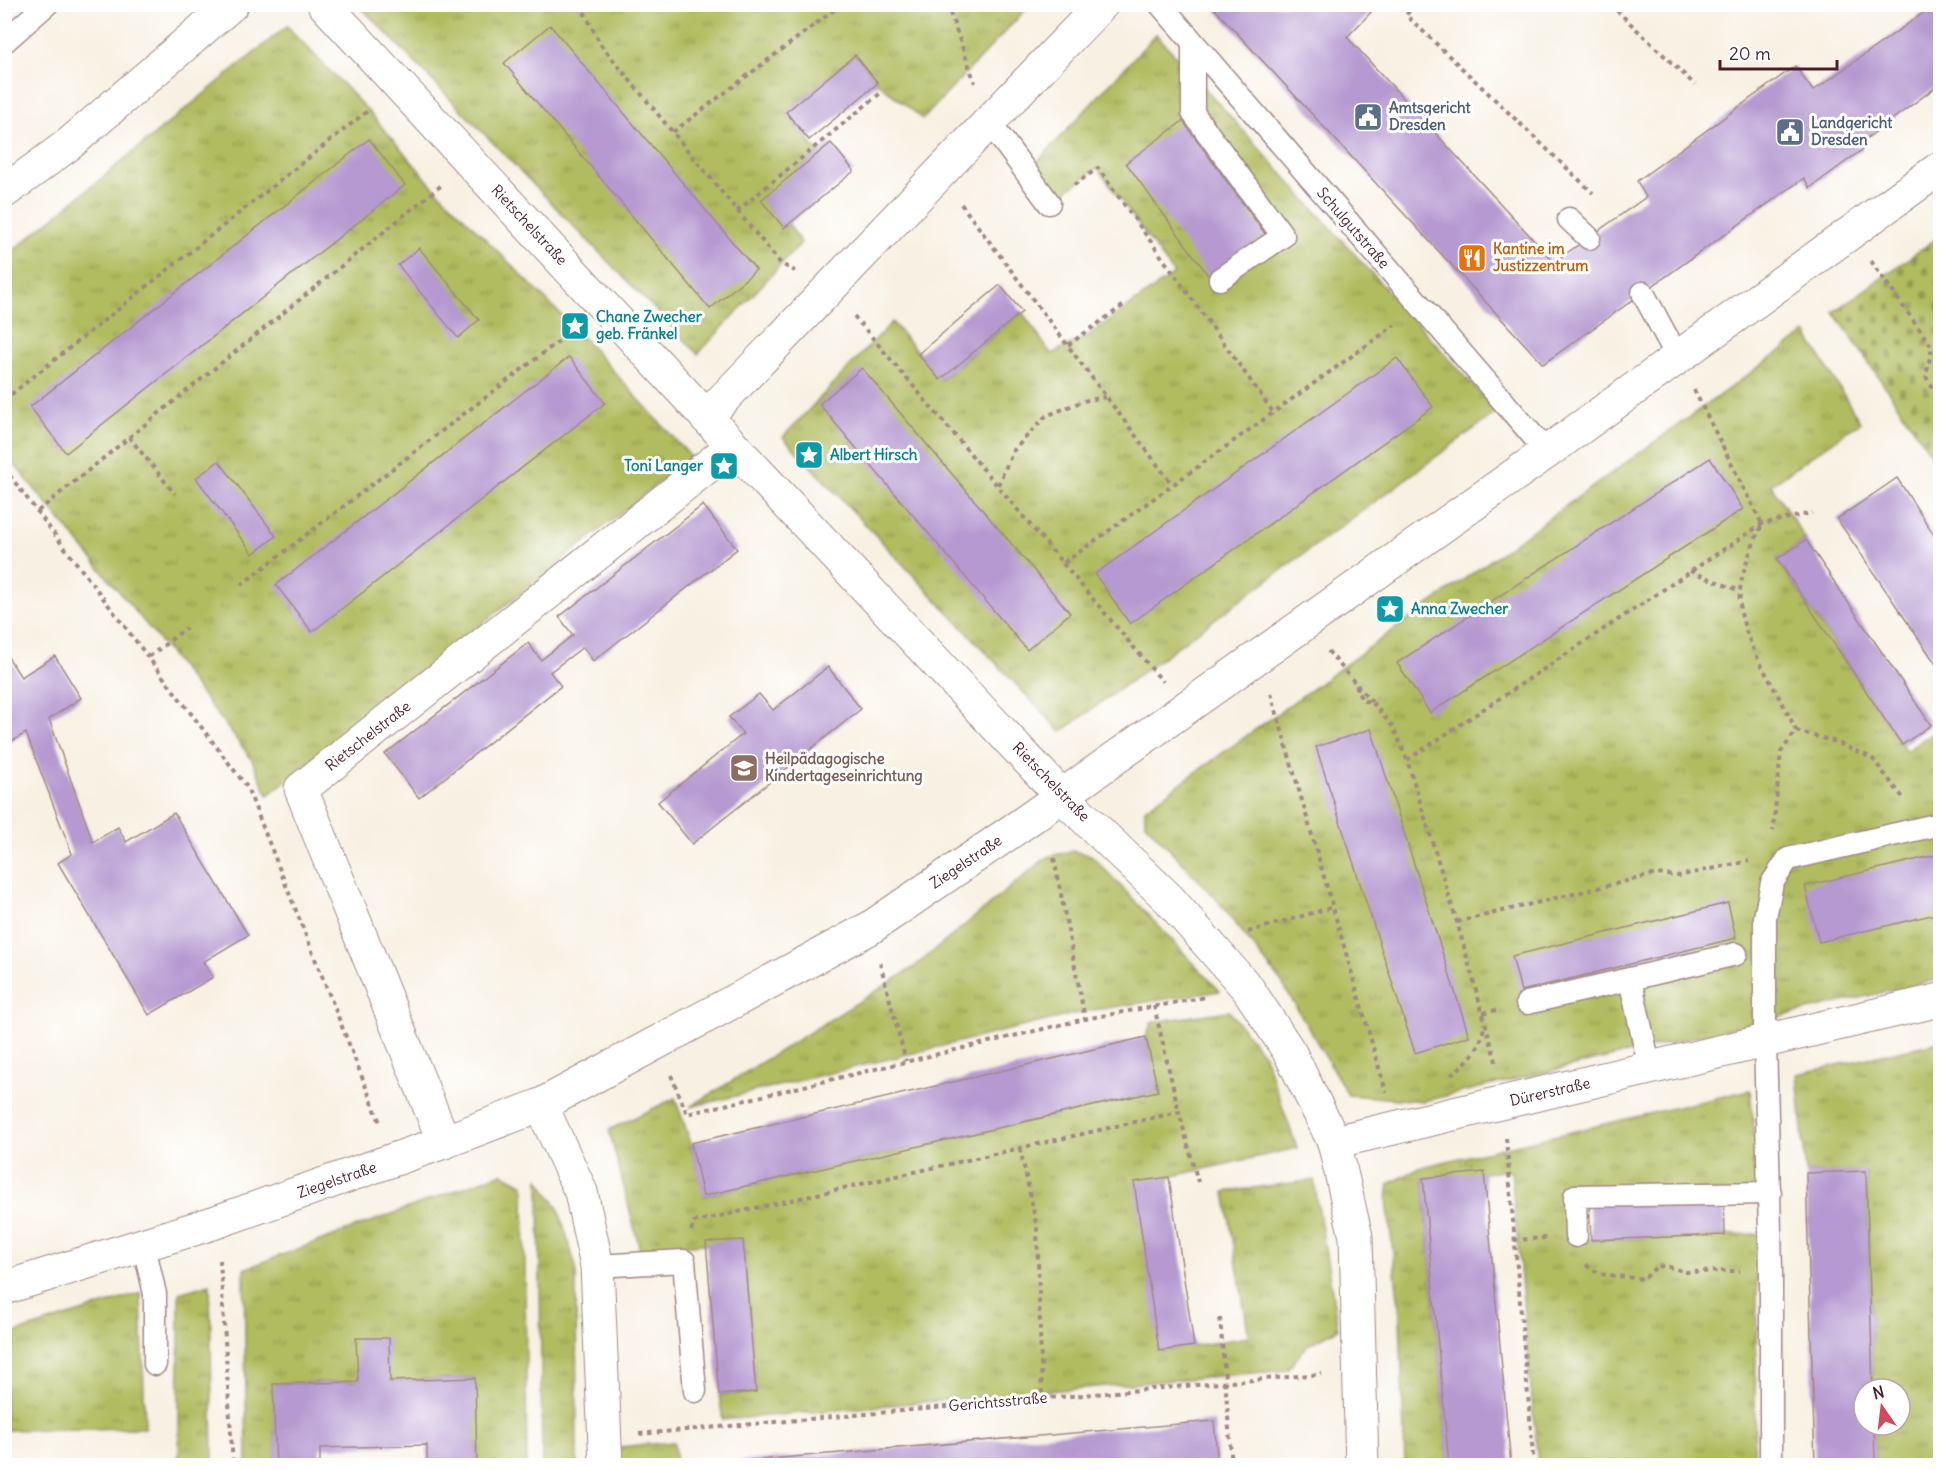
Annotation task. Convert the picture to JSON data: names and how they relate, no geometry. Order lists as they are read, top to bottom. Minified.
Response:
{"streets":{"street":["Rietschelstraße","Ziegelstraße","Dürerstraße"],"lane":["Schulgutstraße"],"path":["Gerichtsstraße"]},"crossings":[["Rietschelstraße","Ziegelstraße"],["Rietschelstraße","Dürerstraße"],["Rietschelstraße","Gerichtsstraße"],["Schulgutstraße","Ziegelstraße"]],"places":{"public building":["Amtsgericht Dresden","Landgericht Dresden"],"restaurant":["Kantine im Justizzentrum"],"place":["Chane Zwecher geb. Fränkel","Albert Hirsch","Toni Langer","Anna Zwecher"],"school or university":["Heilpädagogische Kindertageseinrichtung"]},"scale_bar":"20 m","north":"top"}
